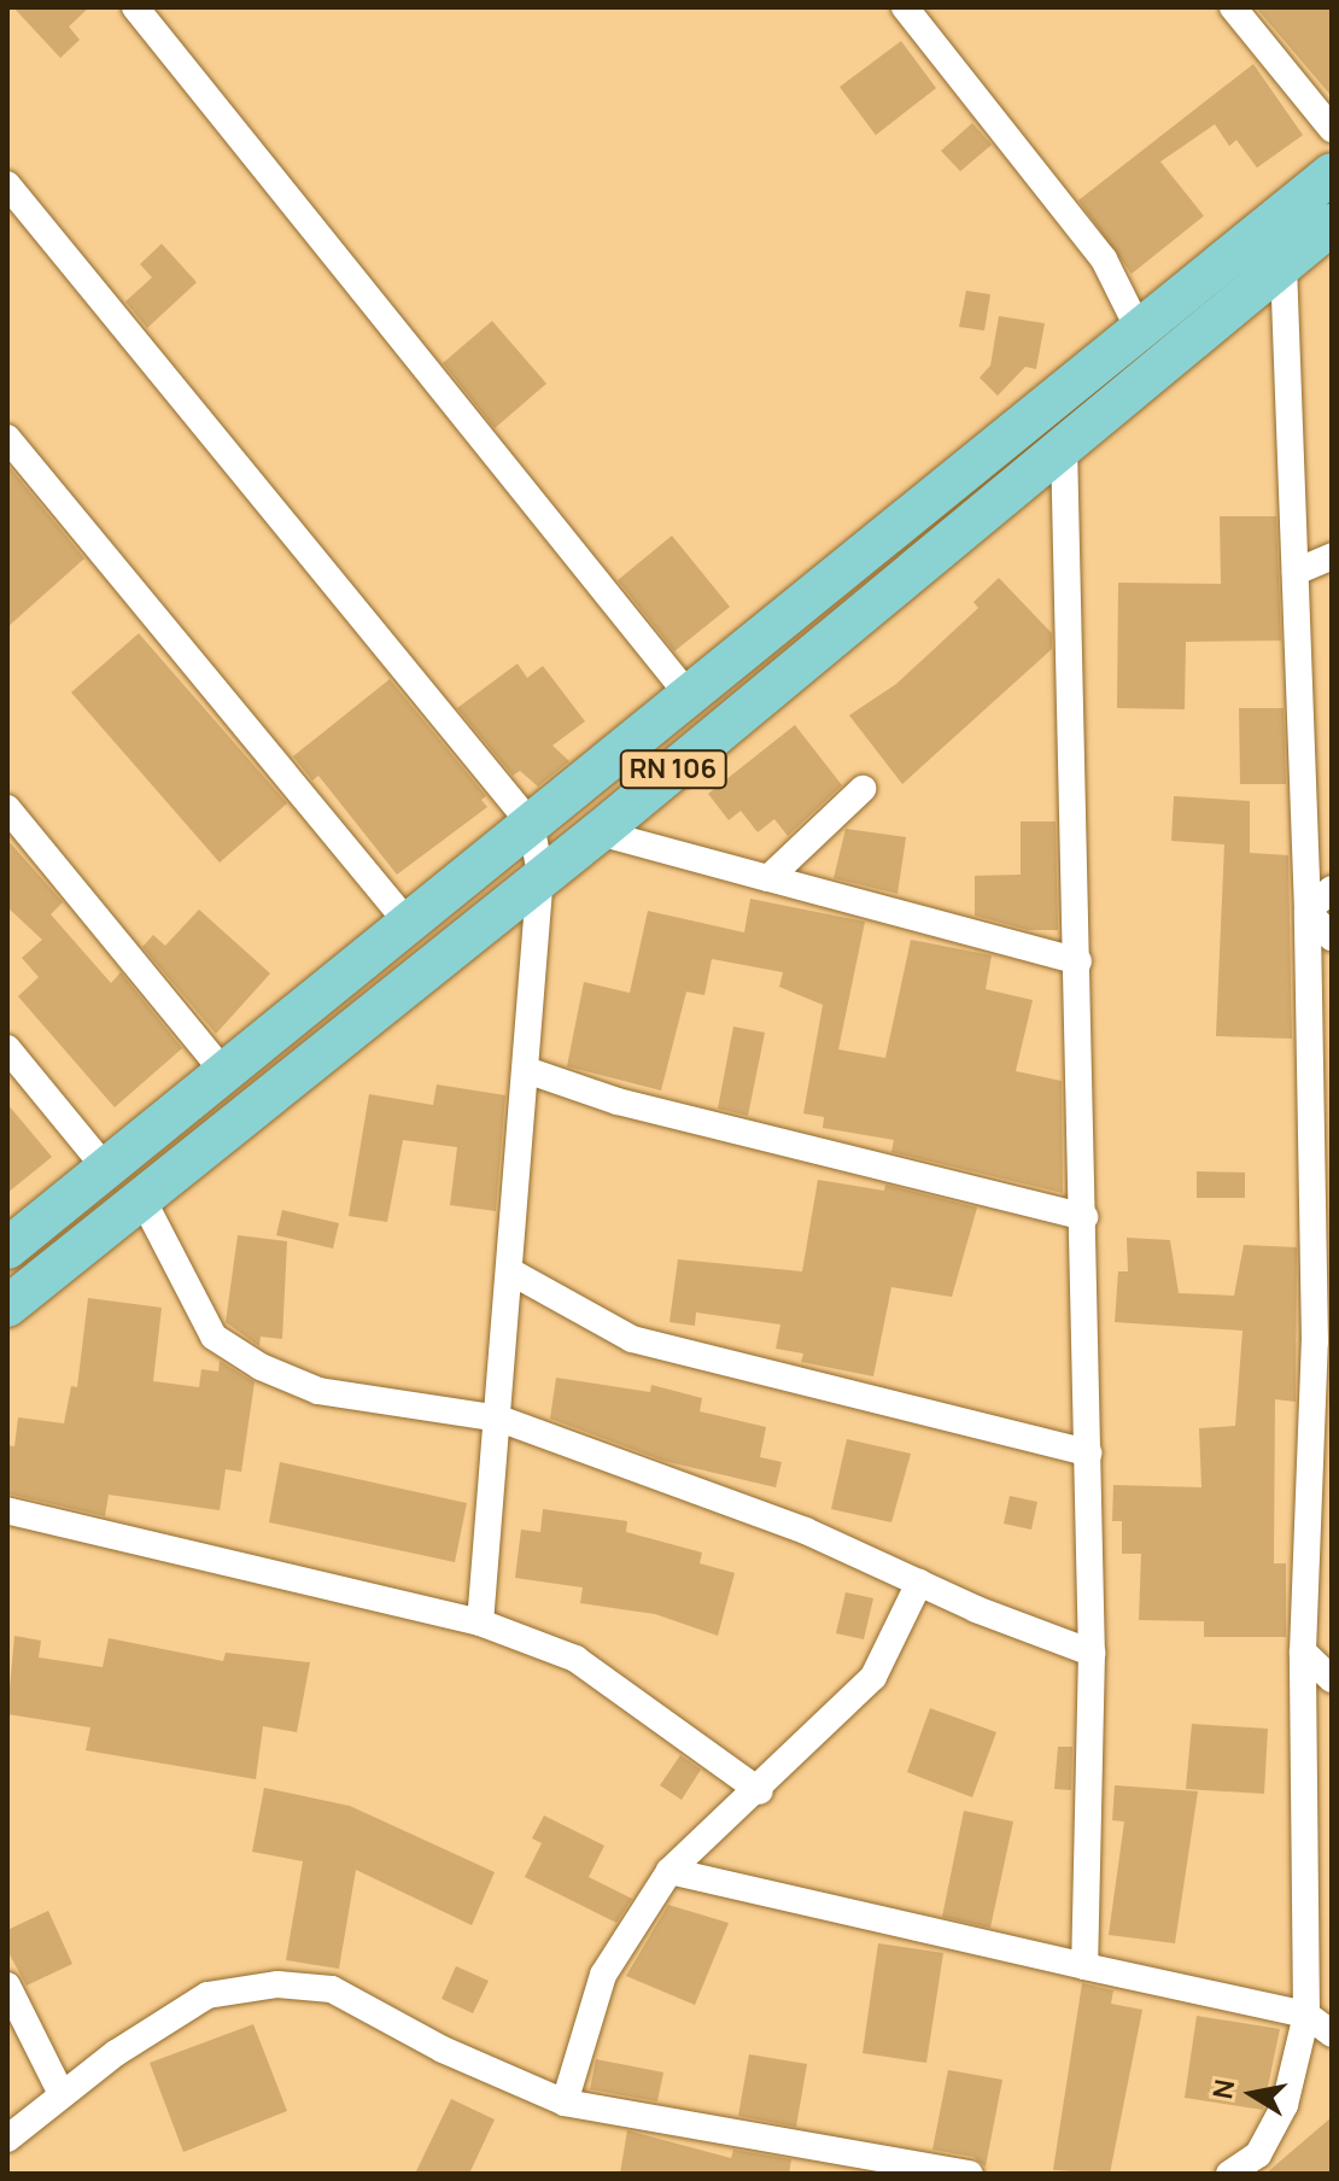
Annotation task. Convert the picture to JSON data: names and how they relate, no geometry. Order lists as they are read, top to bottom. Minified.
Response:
{"streets":{"main road":["RN 106"]},"north":"left"}
